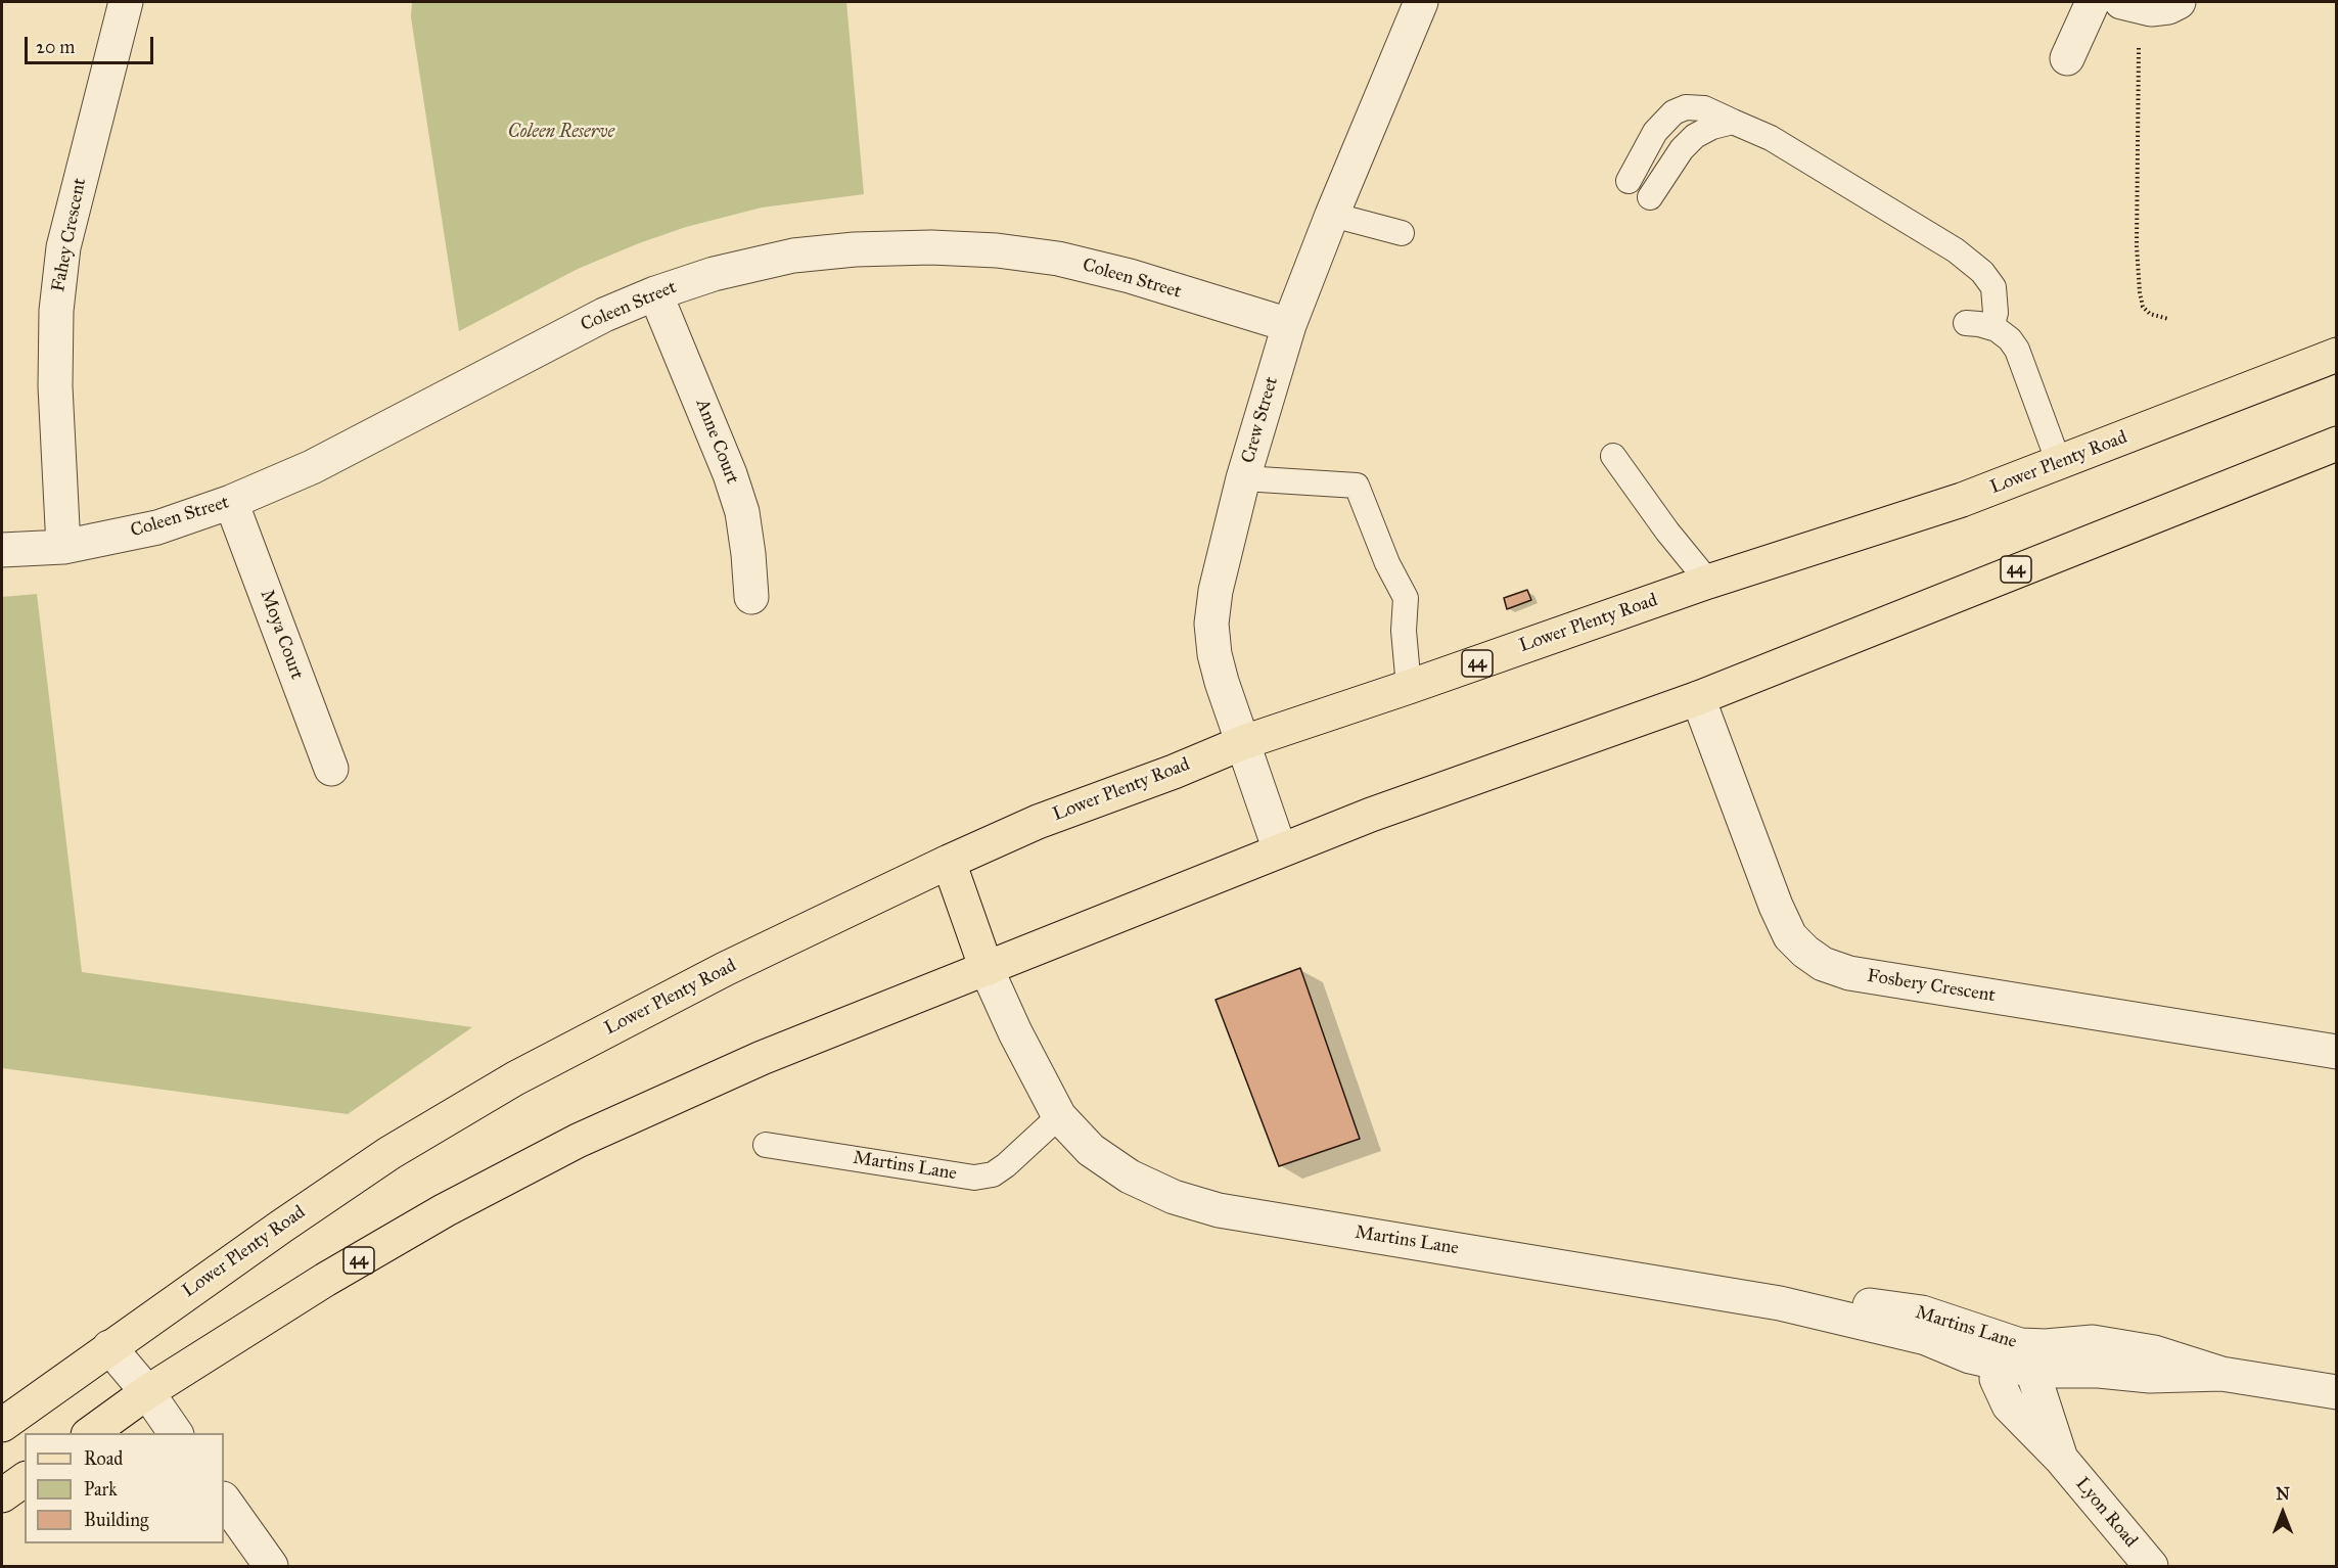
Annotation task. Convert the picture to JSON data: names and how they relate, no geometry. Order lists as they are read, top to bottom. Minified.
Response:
{"streets":{"main road":["Lower Plenty Road","44"],"street":["Fahey Crescent","Coleen Street","Crew Street","Anne Court","Moya Court","Fosbery Crescent","Martins Lane","Lyon Road"]},"crossings":[["Fahey Crescent","Coleen Street"],["Coleen Street","Crew Street"],["Coleen Street","Anne Court"],["Coleen Street","Moya Court"],["Crew Street","Lower Plenty Road"],["Crew Street","44"],["44","Fosbery Crescent"],["44","Martins Lane"],["Martins Lane","Lyon Road"]],"parks":["Coleen Reserve"],"legend":["Road","Park","Building"],"scale_bar":"20 m","north":"top"}
